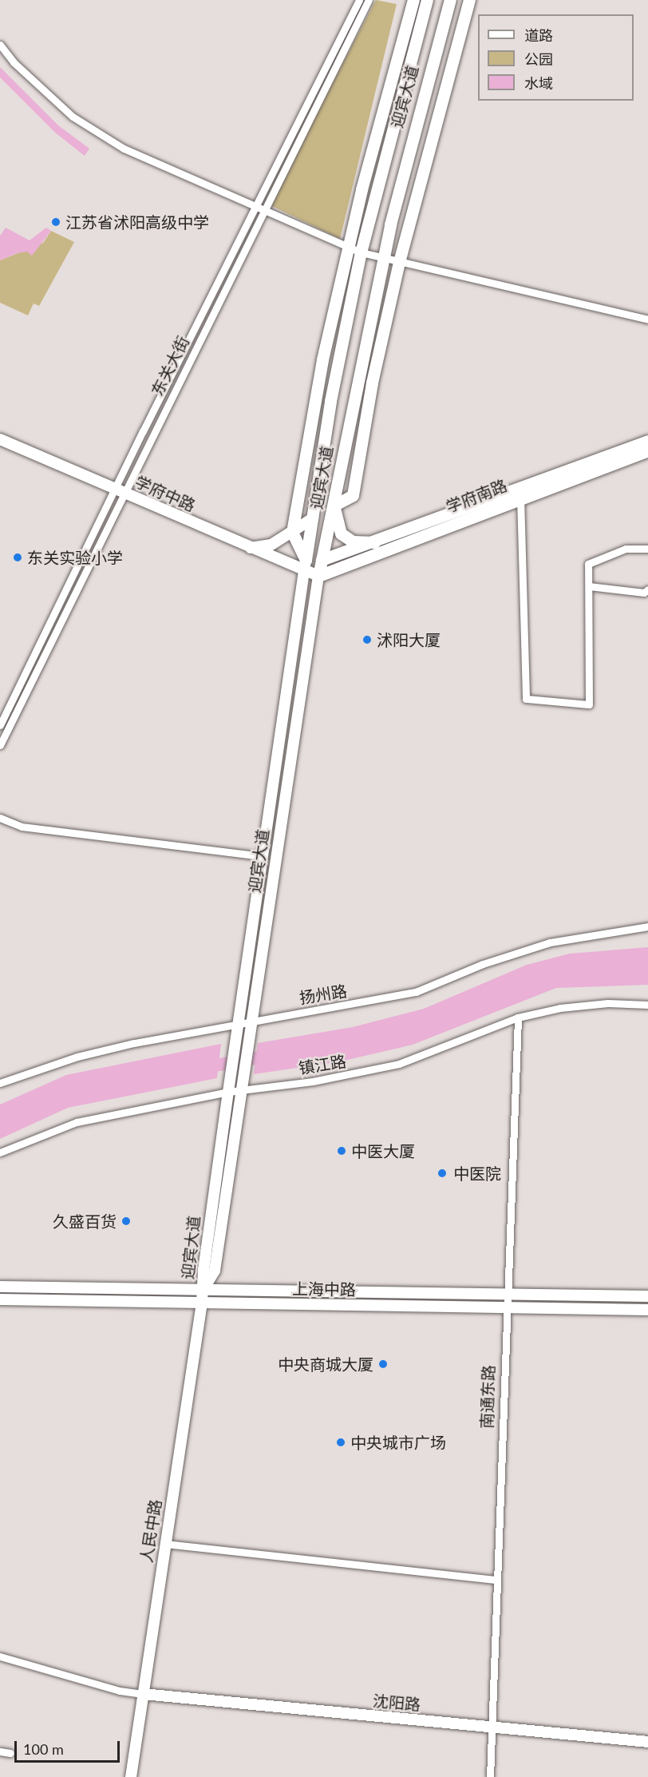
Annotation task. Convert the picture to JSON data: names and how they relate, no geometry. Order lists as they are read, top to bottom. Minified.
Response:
{"streets":{"main road":["迎宾大道","学府中路","学府南路","上海中路","人民中路","沈阳路"],"street":["东关大街","扬州路","镇江路","南通东路"]},"crossings":[["迎宾大道","学府中路"],["迎宾大道","学府南路"],["迎宾大道","扬州路"],["迎宾大道","镇江路"],["迎宾大道","上海中路"],["迎宾大道","人民中路"],["东关大街","学府中路"],["镇江路","南通东路"],["上海中路","南通东路"],["上海中路","人民中路"],["南通东路","沈阳路"],["人民中路","沈阳路"]],"places":["江苏省沭阳高级中学","东关实验小学","沭阳大厦","中医大厦","中医院","久盛百货","中央商城大厦","中央城市广场"],"legend":["道路","公园","水域"],"scale_bar":"100 m"}
